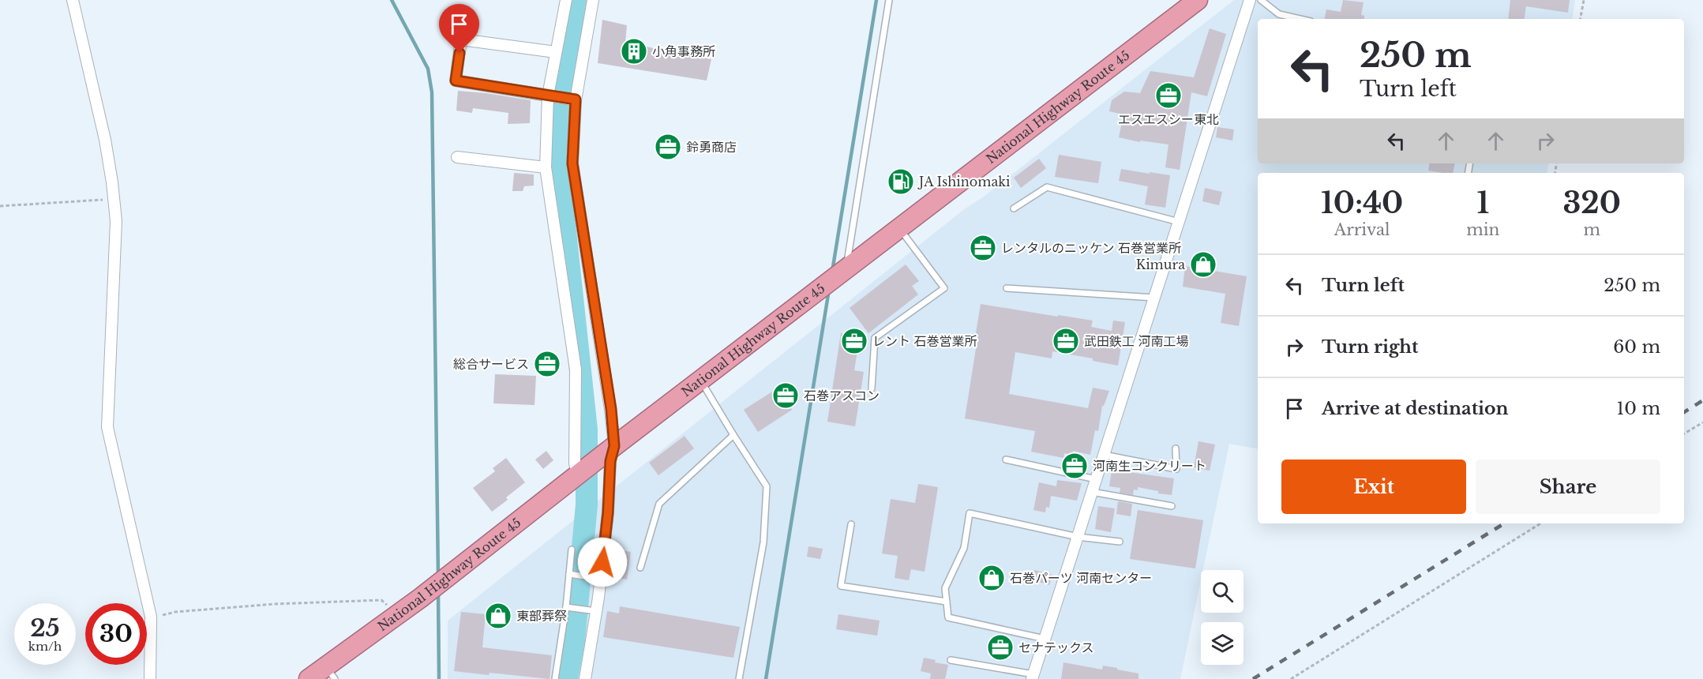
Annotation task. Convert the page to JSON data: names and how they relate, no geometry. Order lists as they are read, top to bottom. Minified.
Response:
{"streets":{"highway":["National Highway Route 45"]},"places":{"building":["小角事務所"],"office":["エスエスシー東北","鈴勇商店","レンタルのニッケン 石巻営業所","レント 石巻営業所","武田鉄工 河南工場","総合サービス","石巻アスコン","河南生コンクリート","セナテックス"],"fuel station":["JA Ishinomaki"],"shop":["Kimura","石巻パーツ 河南センター","東部葬祭"]},"page":{"turn":["250 m","Turn left"],"eta":["10:40","Arrival","1","min","320","m"],"list":[{"name":"Turn left","value":"250 m"},{"name":"Turn right","value":"60 m"},{"name":"Arrive at destination","value":"10 m"}],"buttons":["Exit","Share"],"speed":"25 km/h","limit":"30"}}
